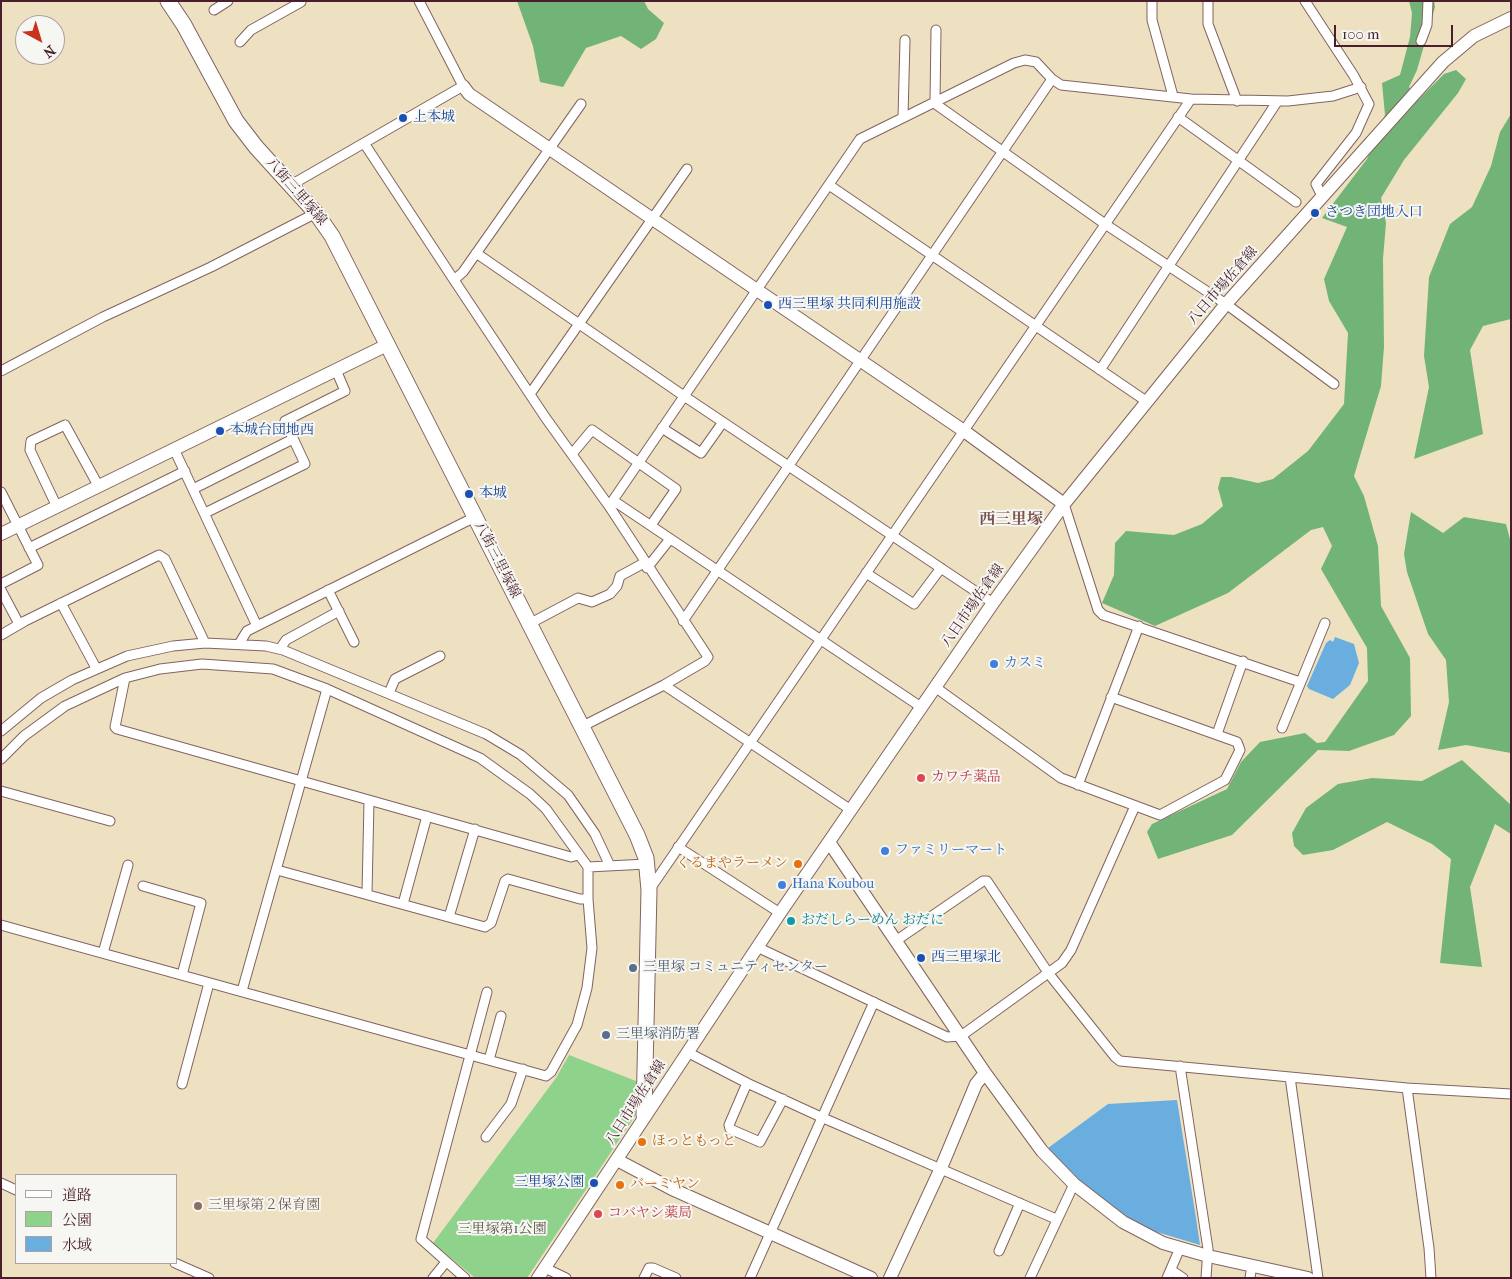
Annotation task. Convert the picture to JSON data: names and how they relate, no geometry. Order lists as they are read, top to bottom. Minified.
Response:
{"streets":{"main road":["八街三里塚線"],"street":["八日市場佐倉線"]},"crossings":[["八街三里塚線","八日市場佐倉線"]],"districts":["西三里塚"],"parks":["三里塚第1公園"],"places":["上本城","さつき団地入口","西三里塚 共同利用施設","本城台団地西","本城","カスミ","カワチ薬品","ファミリーマート","くるまやラーメン","Hana Koubou","おだしらーめん おだに","西三里塚北","三里塚 コミュニティセンター","三里塚消防署","ほっともっと","三里塚公園","バーミヤン","三里塚第２保育園","コバヤシ薬局"],"legend":["道路","公園","水域"],"scale_bar":"100 m","north":"bottom right"}
